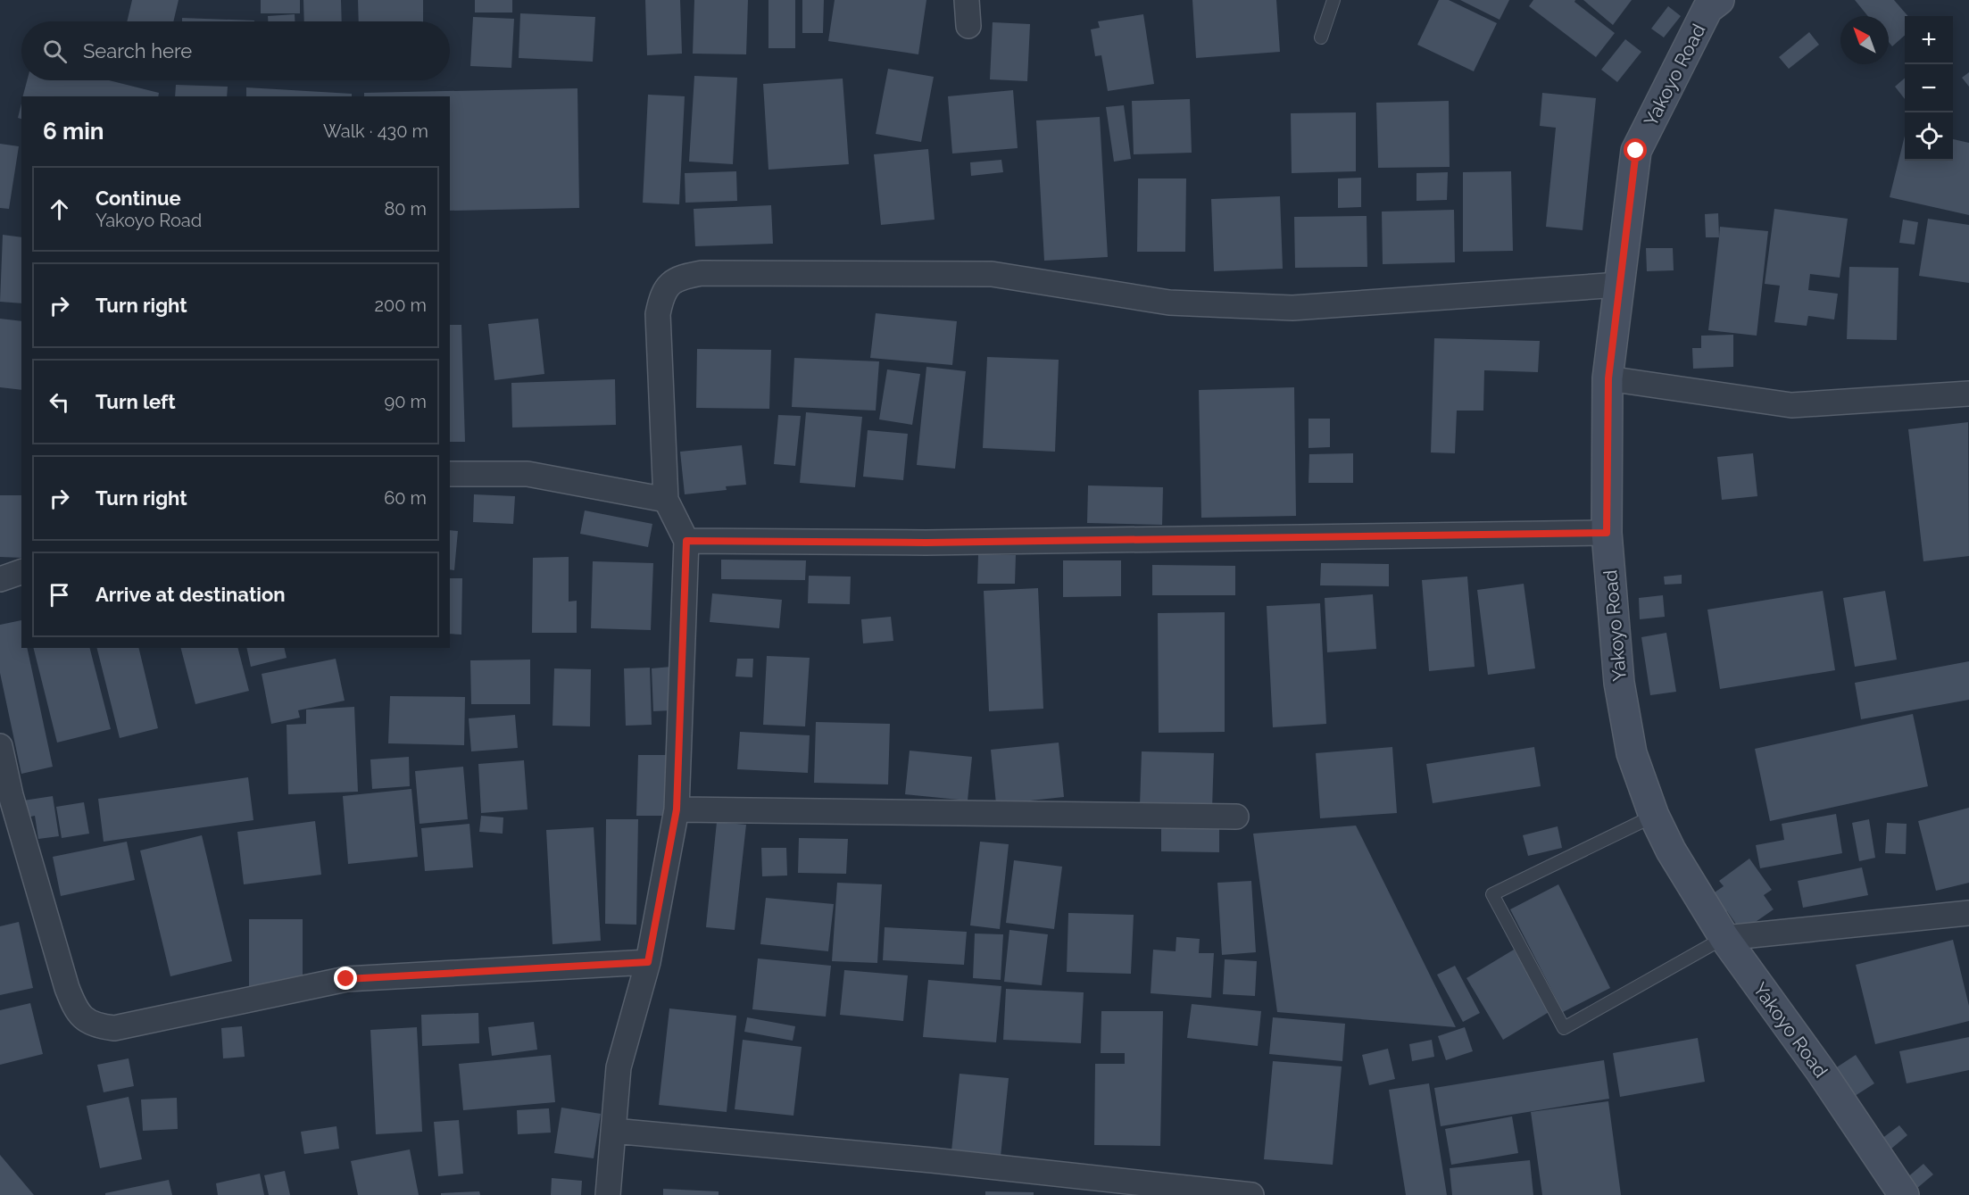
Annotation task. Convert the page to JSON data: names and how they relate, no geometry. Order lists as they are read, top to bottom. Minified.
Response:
{"streets":{"main road":["Yakoyo Road"]},"north":"top left","page":{"map_buttons":["+","−"],"search":"Search here","heading":["6 min","Walk · 430 m"],"list":[["Continue","Yakoyo Road","80 m"],["Turn right","200 m"],["Turn left","90 m"],["Turn right","60 m"],"Arrive at destination"]}}
